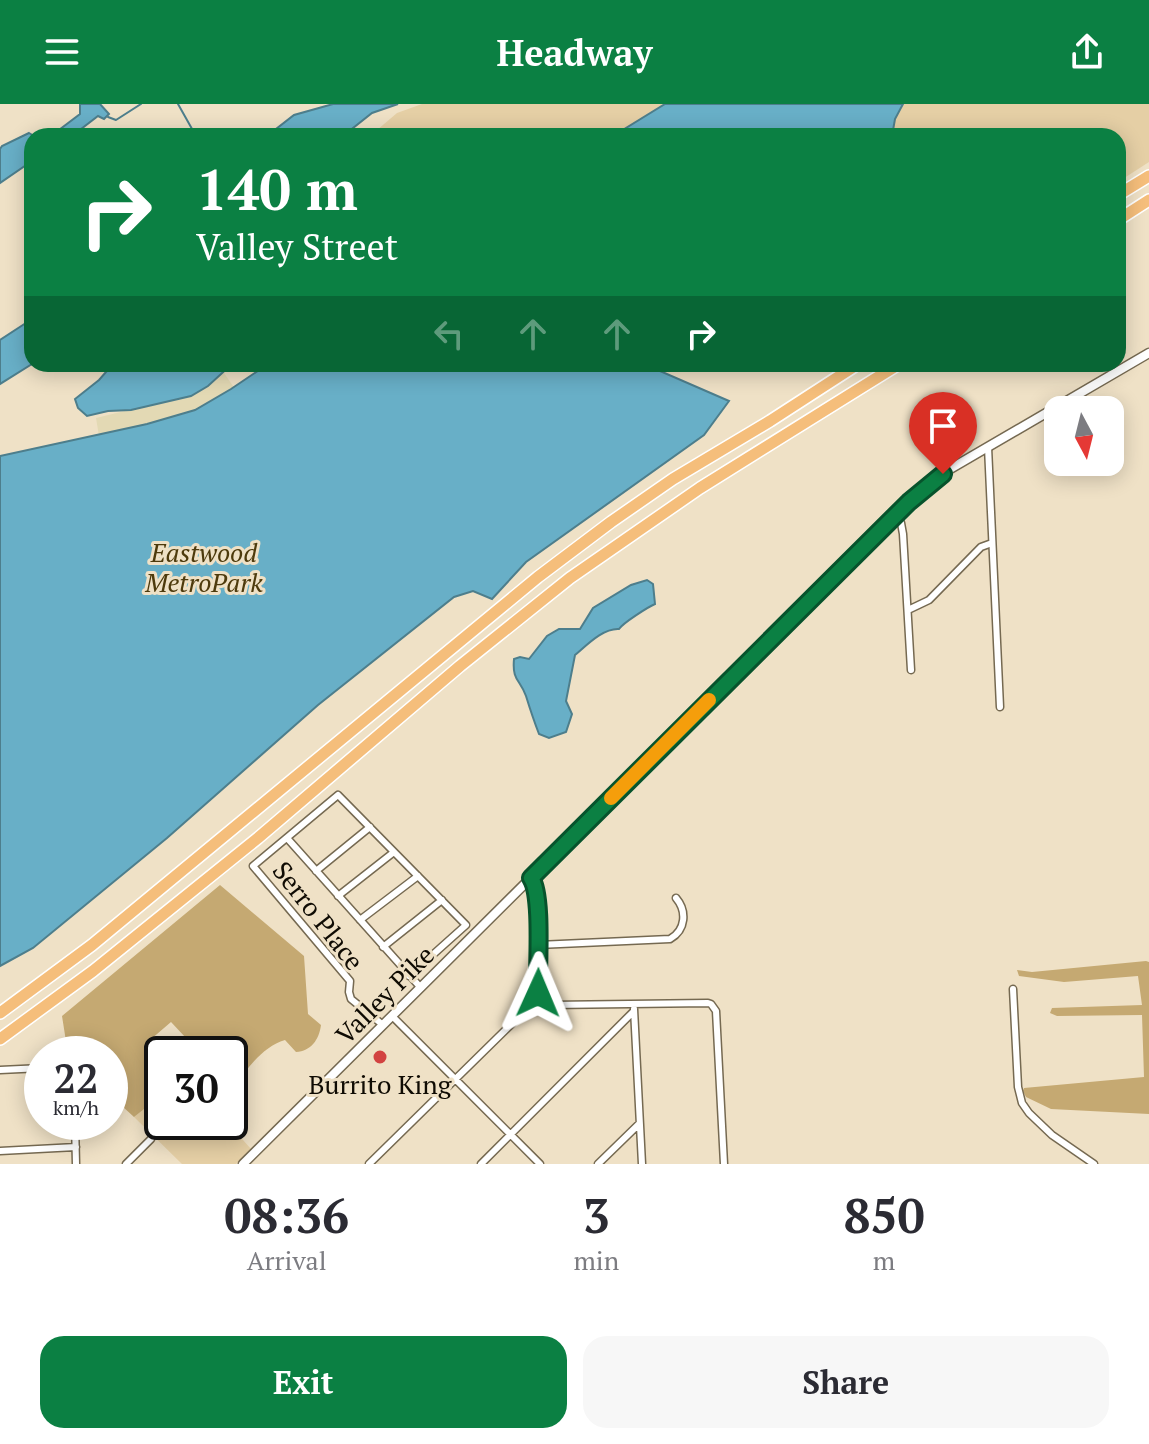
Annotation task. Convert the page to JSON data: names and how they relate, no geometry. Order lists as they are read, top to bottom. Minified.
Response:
{"streets":{"street":["Serro Place","Valley Pike"]},"crossings":[["Serro Place","Valley Pike"]],"parks":["Eastwood MetroPark"],"places":["Burrito King"],"north":"bottom","page":{"header":"Headway","turn":["140 m","Valley Street"],"speed":"22 km/h","limit":"30","eta":["08:36","Arrival","3","min","850","m"],"buttons":["Exit","Share"]}}
